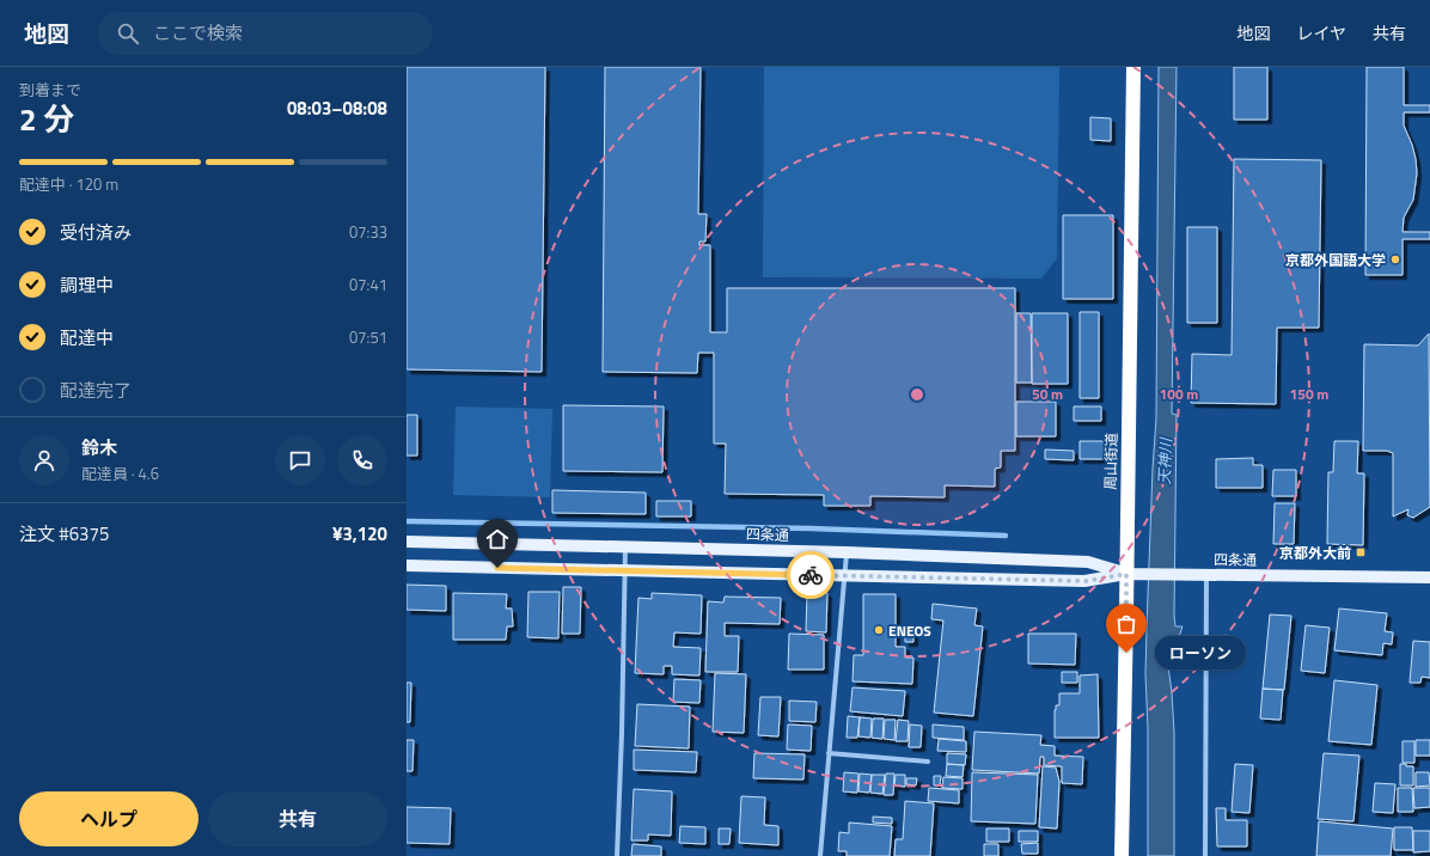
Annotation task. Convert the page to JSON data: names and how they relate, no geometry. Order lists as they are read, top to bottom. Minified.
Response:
{"streets":{"highway":["周山街道"],"main road":["四条通"]},"crossings":[["周山街道","四条通"]],"water":["天神川"],"places":{"other":["京都外国語大学","ENEOS","ローソン"],"transit":["京都外大前"]},"page":{"header":"地図","search":"ここで検索","nav":["地図","レイヤ","共有"],"heading":["2 分","到着まで","08:03–08:08"],"panel":["鈴木","配達員 · 4.6","注文 #6375","¥3,120"],"bar":"配達中 · 120 m","list":[["受付済み","07:33"],["調理中","07:41"],["配達中","07:51"],"配達完了"],"bubble":"ローソン","buttons":["ヘルプ","共有"]},"rings":["50 m","100 m","150 m"]}
